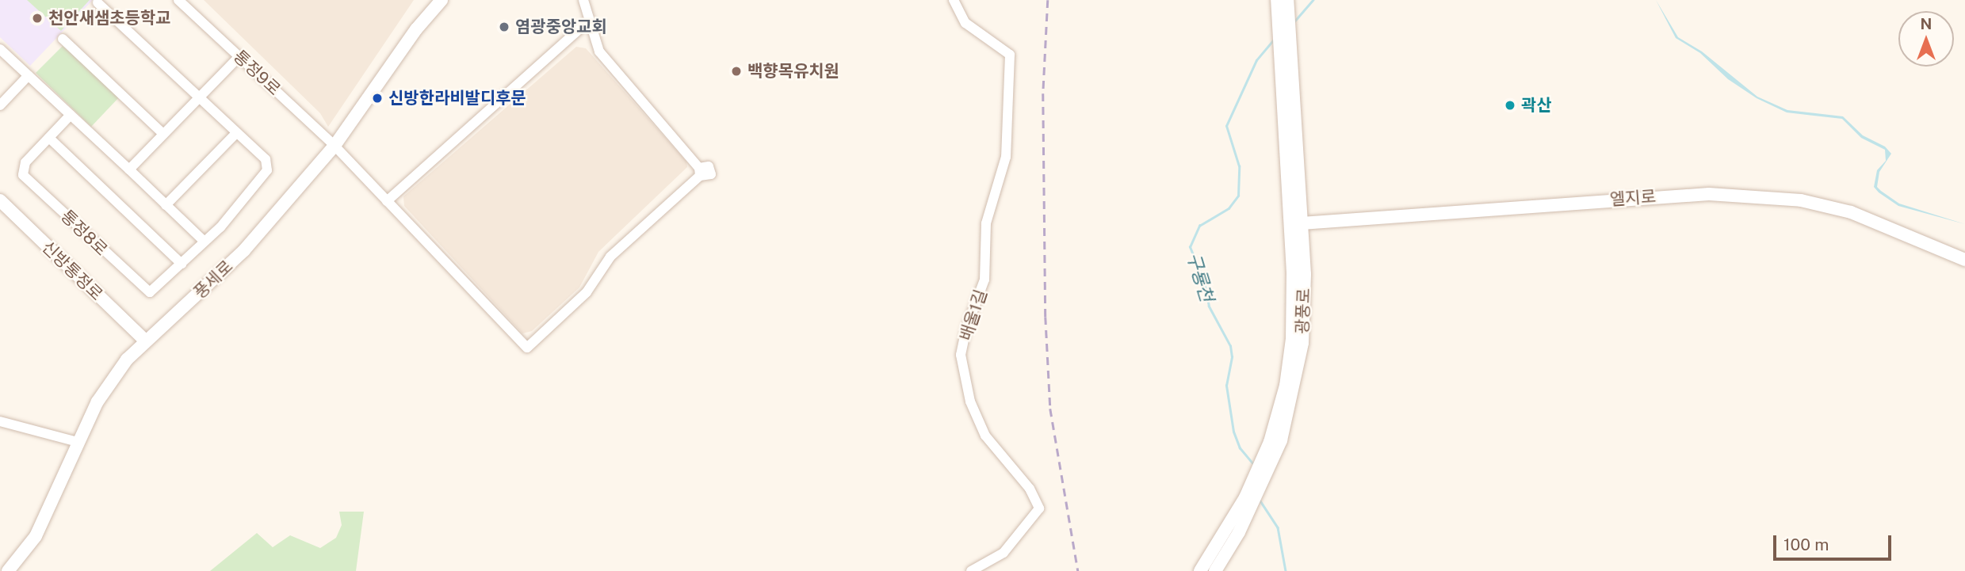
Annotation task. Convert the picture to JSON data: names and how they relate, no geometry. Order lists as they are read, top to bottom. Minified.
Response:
{"streets":{"street":["통정9로","엘지로","통정8로","신방통정로","풍세로","광풍로","배울1길"]},"crossings":[["통정9로","풍세로"],["엘지로","광풍로"],["신방통정로","풍세로"]],"water":["구룡천"],"places":["천안새샘초등학교","염광중앙교회","백향목유치원","신방한라비발디후문","곽산"],"scale_bar":"100 m","north":"top"}
